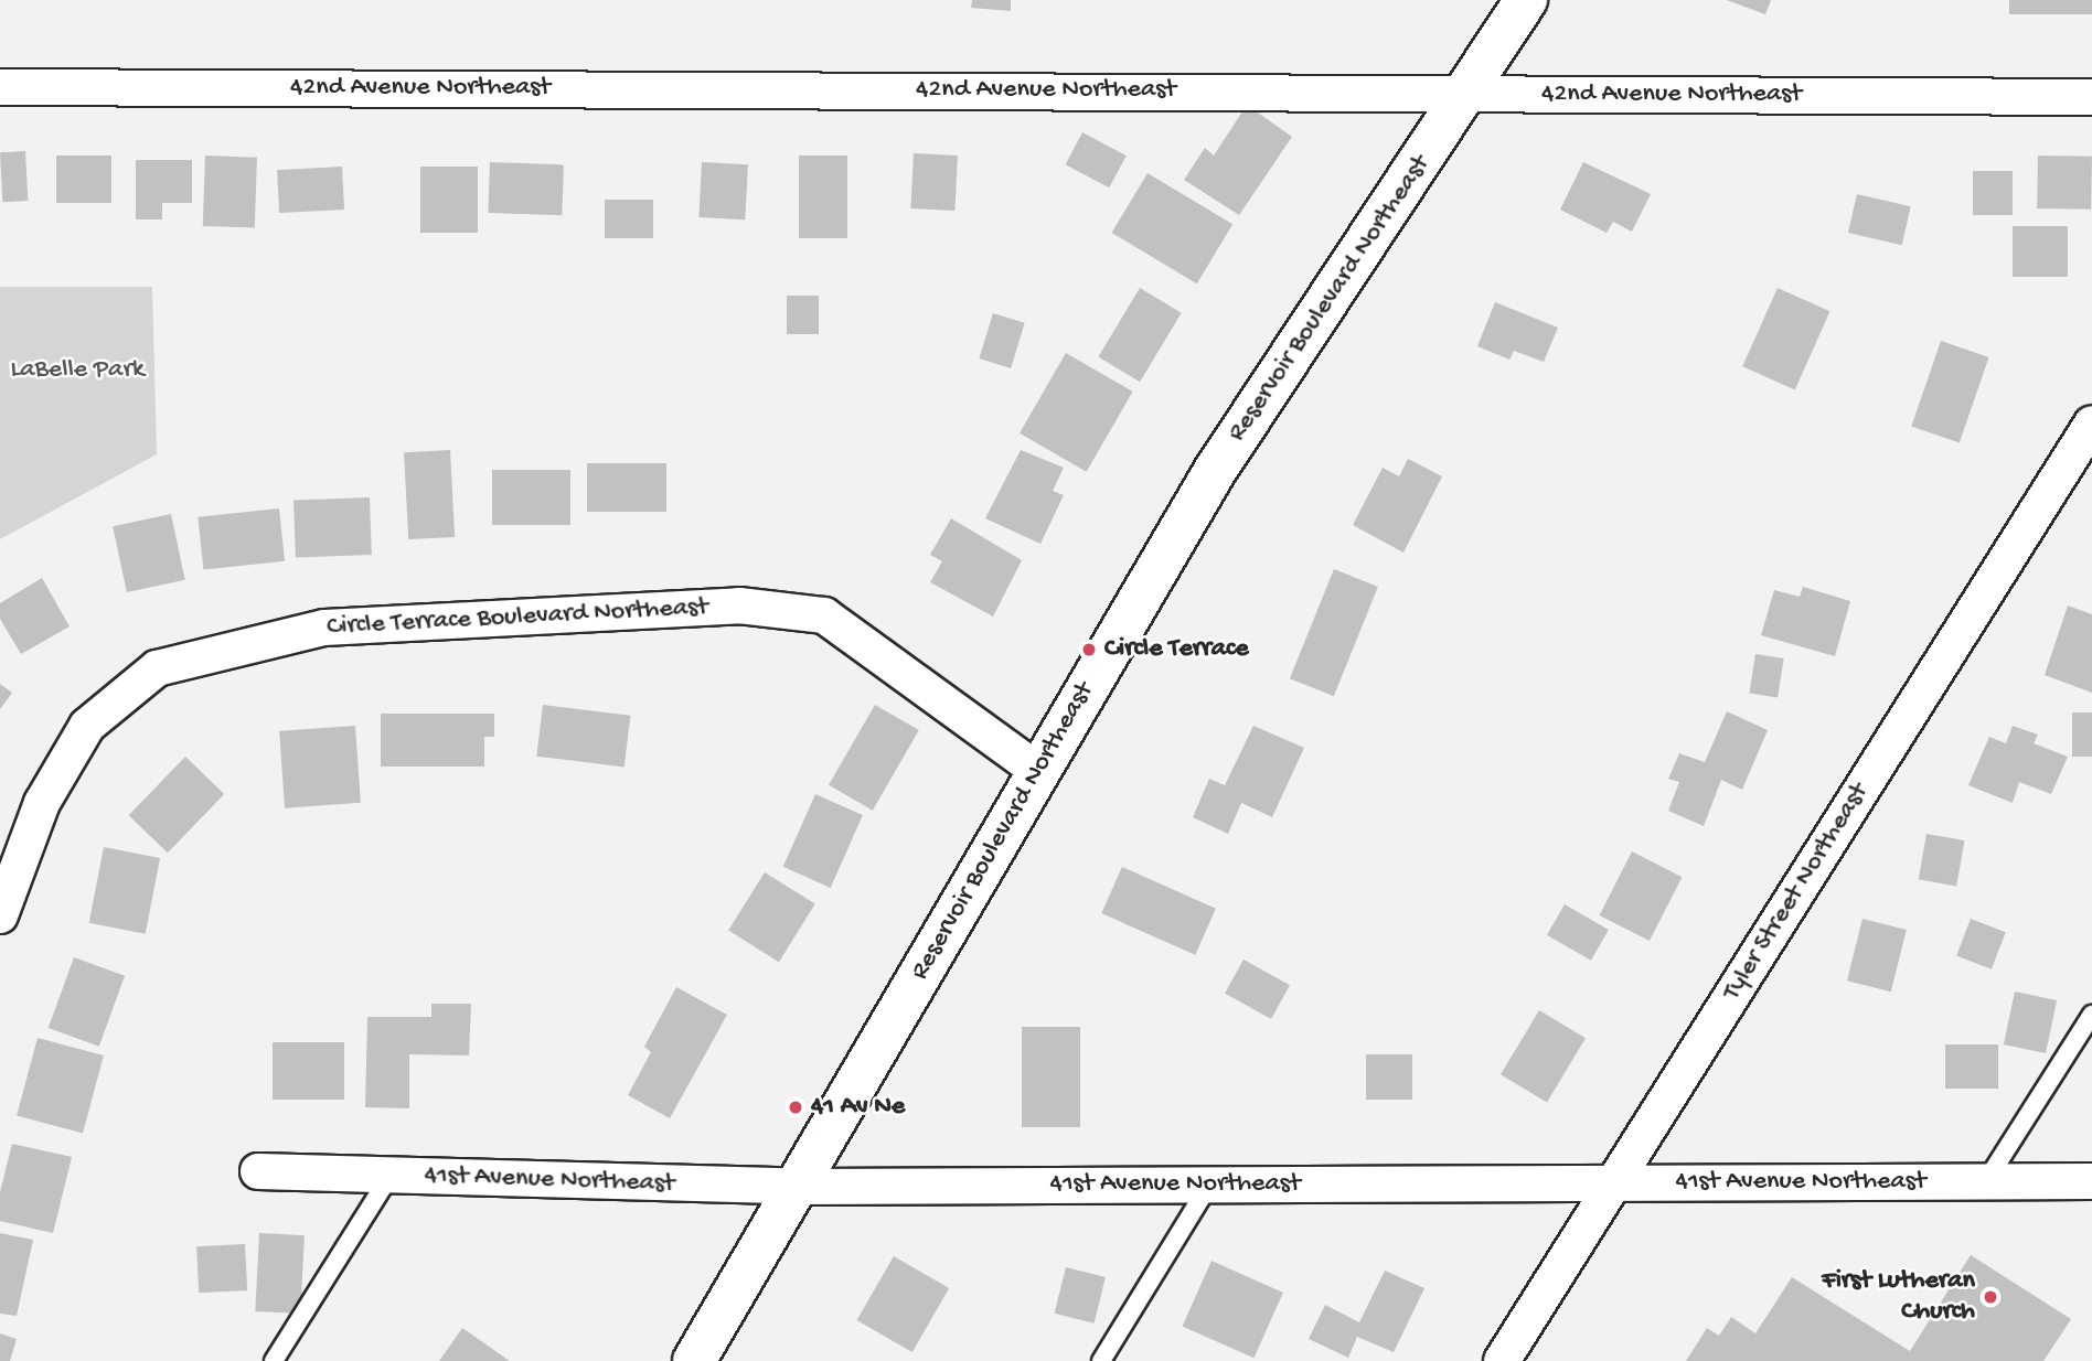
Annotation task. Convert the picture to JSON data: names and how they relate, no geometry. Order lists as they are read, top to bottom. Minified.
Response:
{"streets":{"street":["42nd Avenue Northeast","Reservoir Boulevard Northeast","Circle Terrace Boulevard Northeast","Tyler Street Northeast","41st Avenue Northeast"]},"crossings":[["42nd Avenue Northeast","Reservoir Boulevard Northeast"],["Reservoir Boulevard Northeast","Circle Terrace Boulevard Northeast"],["Reservoir Boulevard Northeast","41st Avenue Northeast"],["Tyler Street Northeast","41st Avenue Northeast"]],"parks":["LaBelle Park"],"places":["Circle Terrace","41 Av Ne","First Lutheran Church"]}
